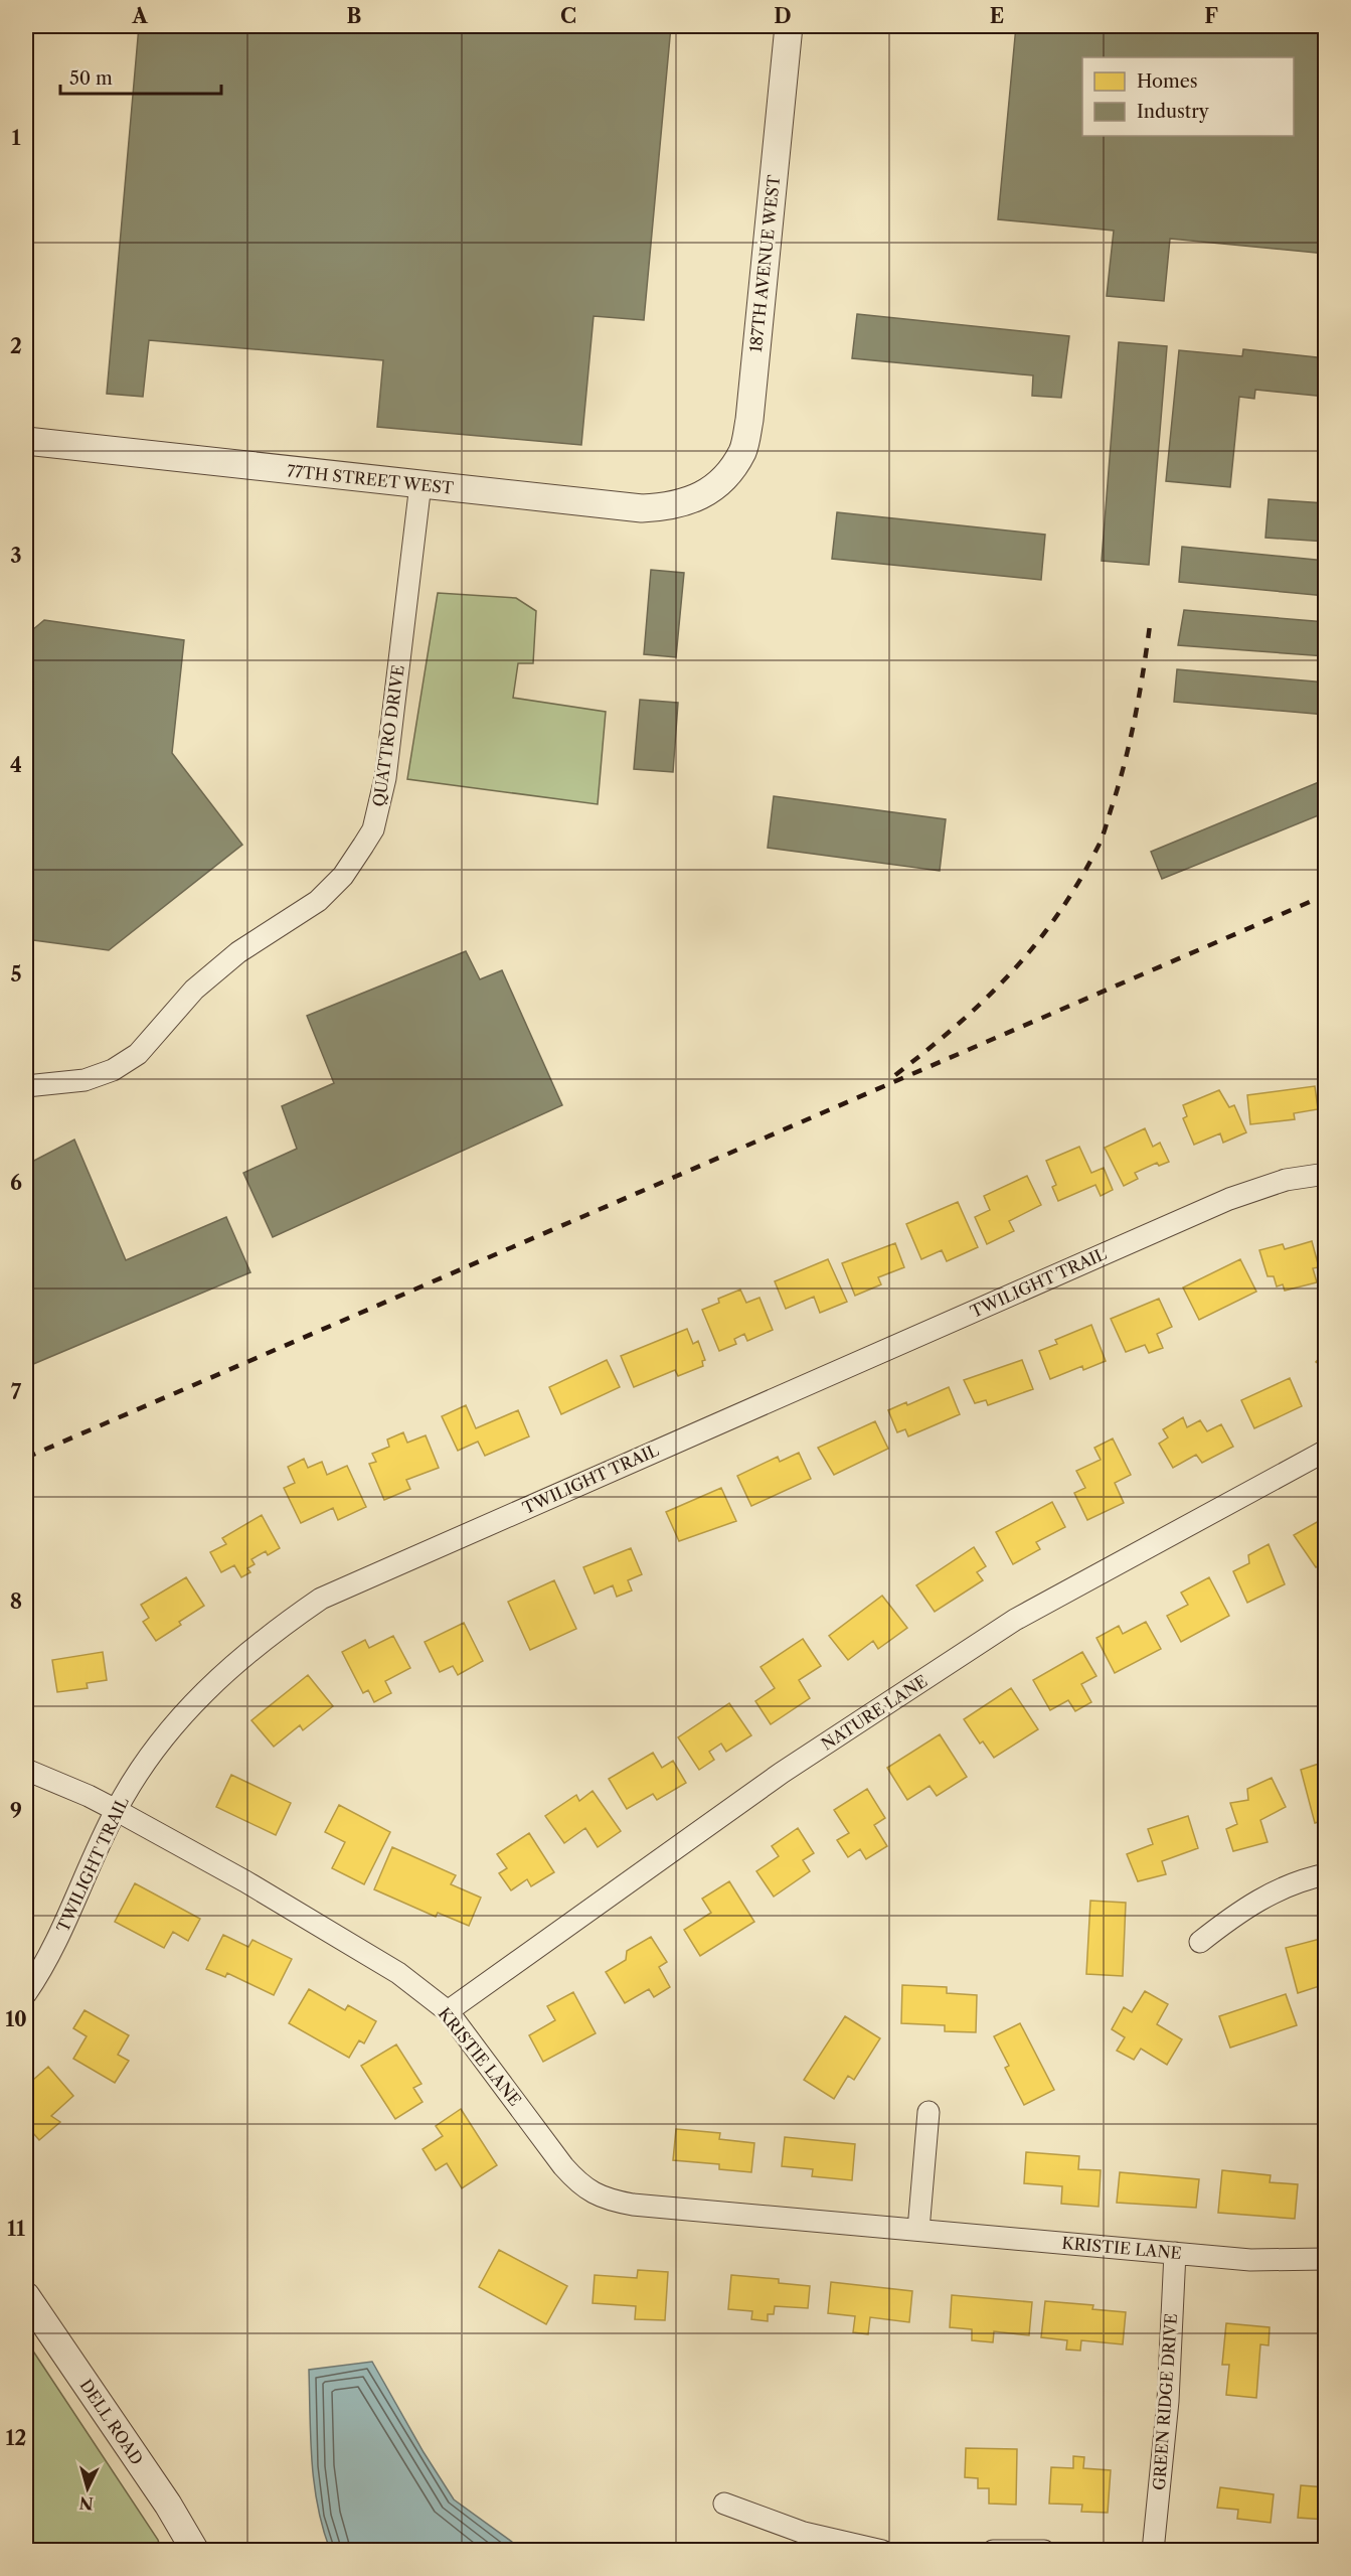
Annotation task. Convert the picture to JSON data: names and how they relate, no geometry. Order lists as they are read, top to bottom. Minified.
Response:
{"streets":{"street":["187TH AVENUE WEST","77TH STREET WEST","QUATTRO DRIVE","TWILIGHT TRAIL","NATURE LANE","KRISTIE LANE","GREEN RIDGE DRIVE","DELL ROAD"]},"crossings":[["187TH AVENUE WEST","77TH STREET WEST"],["77TH STREET WEST","QUATTRO DRIVE"],["TWILIGHT TRAIL","KRISTIE LANE"],["NATURE LANE","KRISTIE LANE"],["KRISTIE LANE","GREEN RIDGE DRIVE"]],"legend":["Homes","Industry"],"scale_bar":"50 m","north":"bottom","grid":{"columns":["A","B","C","D","E","F"],"rows":["1","2","3","4","5","6","7","8","9","10","11","12"]}}
